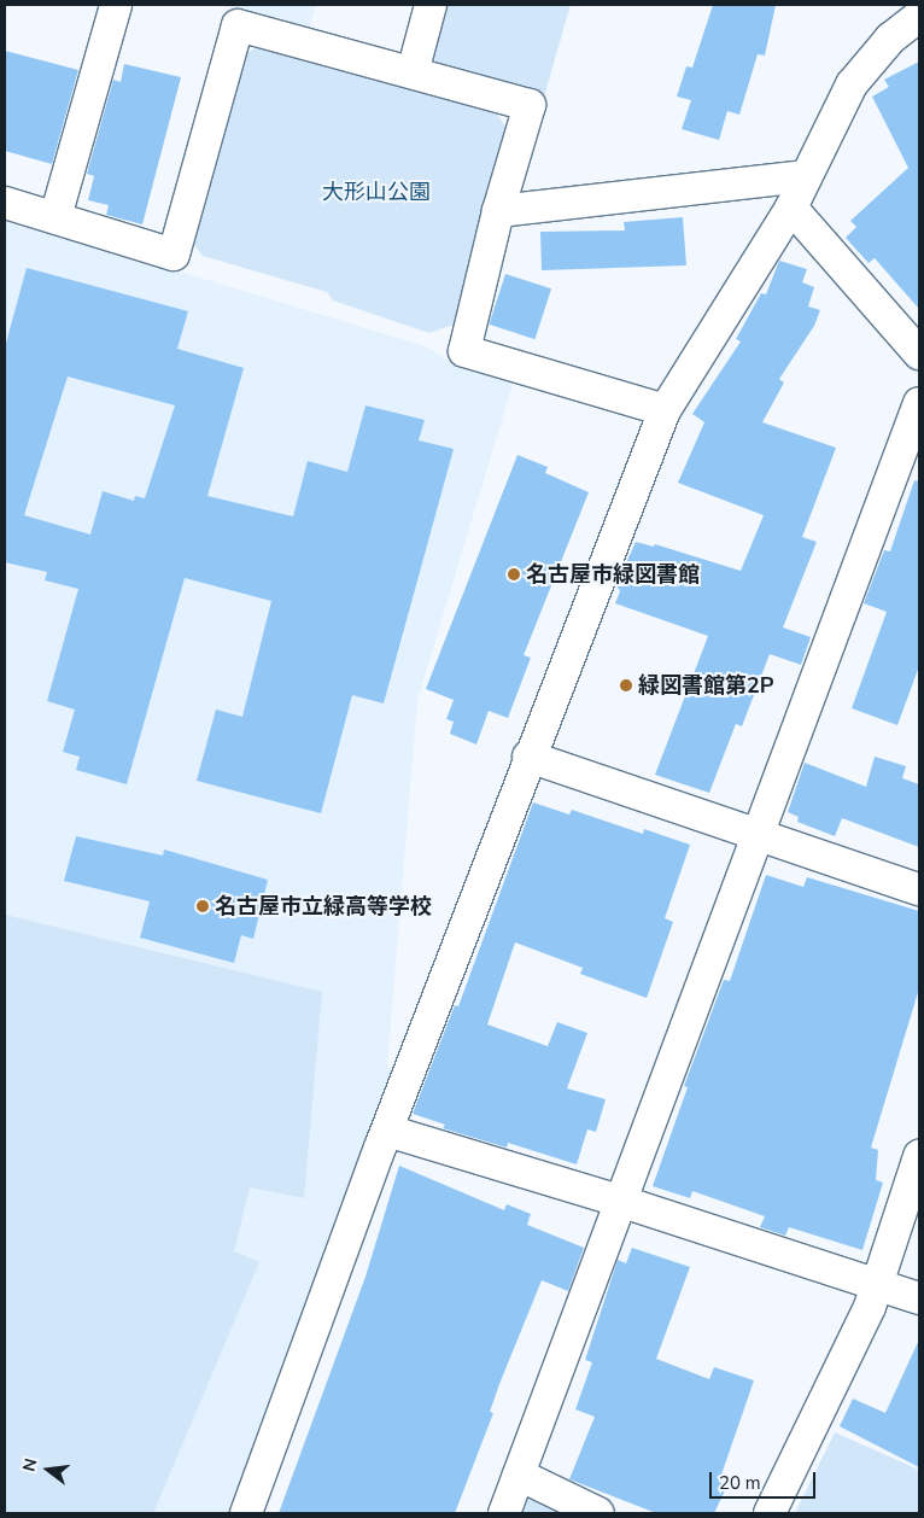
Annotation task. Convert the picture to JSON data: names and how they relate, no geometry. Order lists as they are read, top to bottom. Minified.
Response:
{"parks":["大形山公園"],"places":["名古屋市緑図書館","緑図書館第2P","名古屋市立緑高等学校"],"scale_bar":"20 m","north":"left"}
